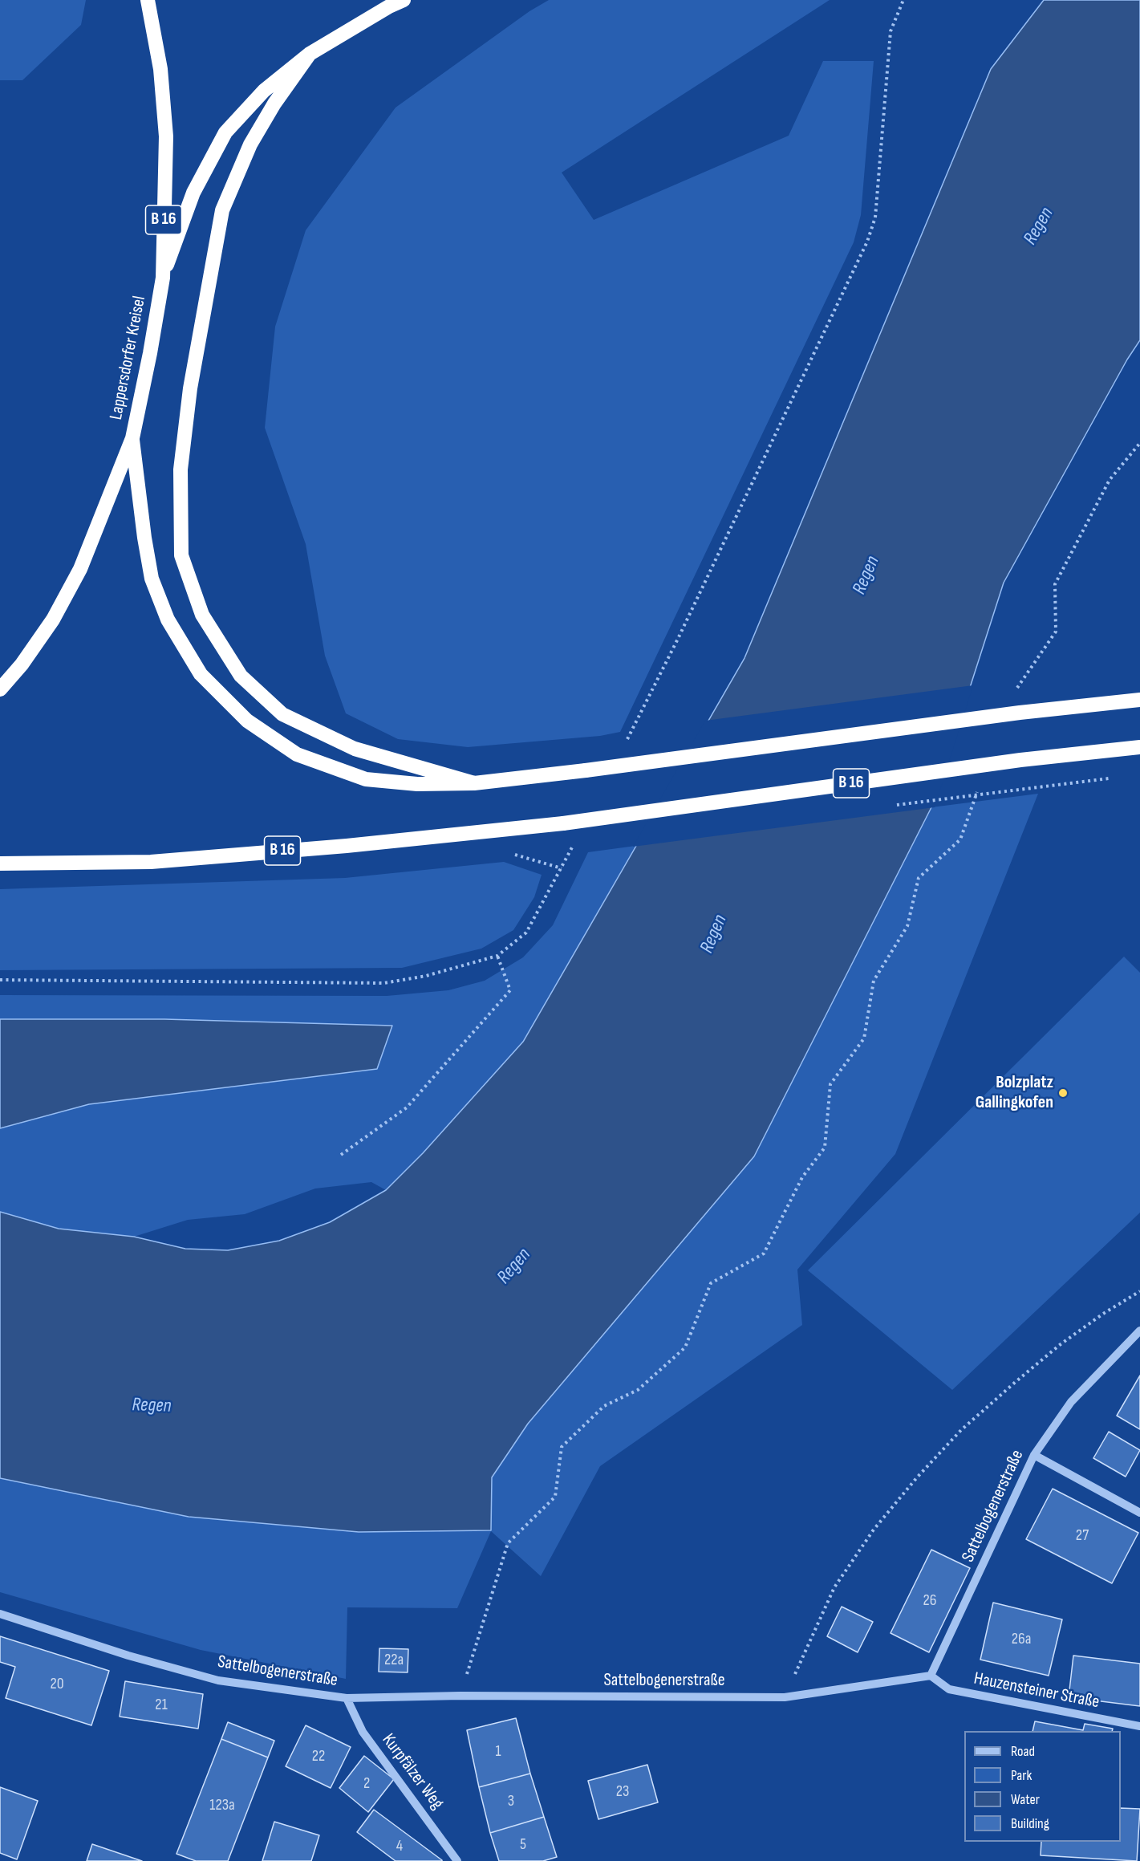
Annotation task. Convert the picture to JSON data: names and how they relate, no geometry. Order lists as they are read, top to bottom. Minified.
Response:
{"streets":{"highway":["B 16","Lappersdorfer Kreisel"],"street":["Sattelbogenerstraße","Hauzensteiner Straße","Kurpfälzer Weg"]},"crossings":[["B 16","Lappersdorfer Kreisel"],["Sattelbogenerstraße","Hauzensteiner Straße"],["Sattelbogenerstraße","Kurpfälzer Weg"]],"water":["Regen"],"places":["Bolzplatz Gallingkofen"],"house_numbers":["27","26","26a","22a","20","21","1","22","2","23","3","123a","5","4"],"legend":["Road","Park","Water","Building"]}
